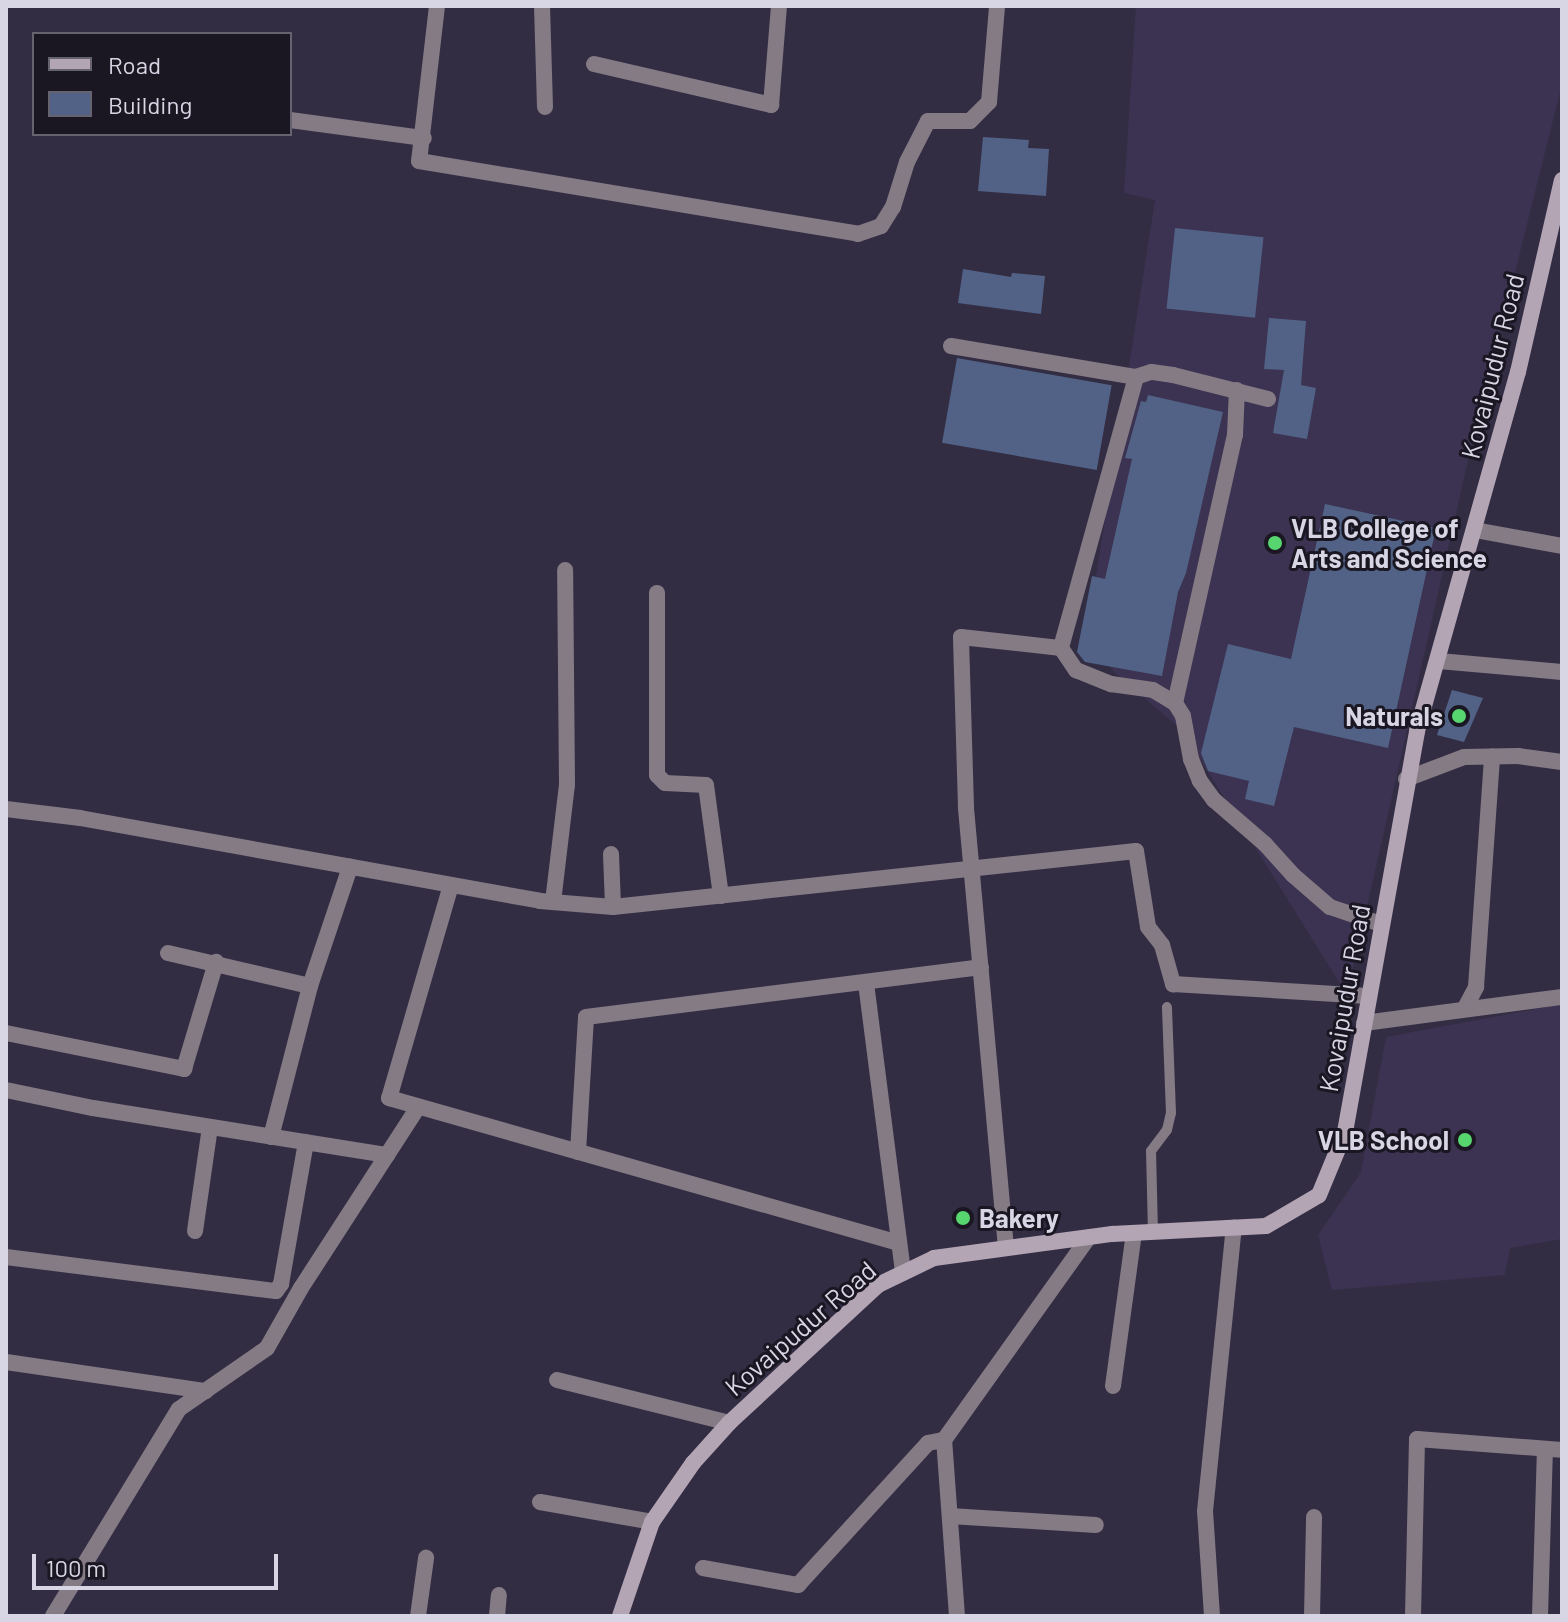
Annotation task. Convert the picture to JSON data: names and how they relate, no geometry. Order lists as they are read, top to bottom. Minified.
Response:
{"streets":{"main road":["Kovaipudur Road"]},"places":["VLB College of Arts and Science","Naturals","VLB School","Bakery"],"legend":["Road","Building"],"scale_bar":"100 m"}
